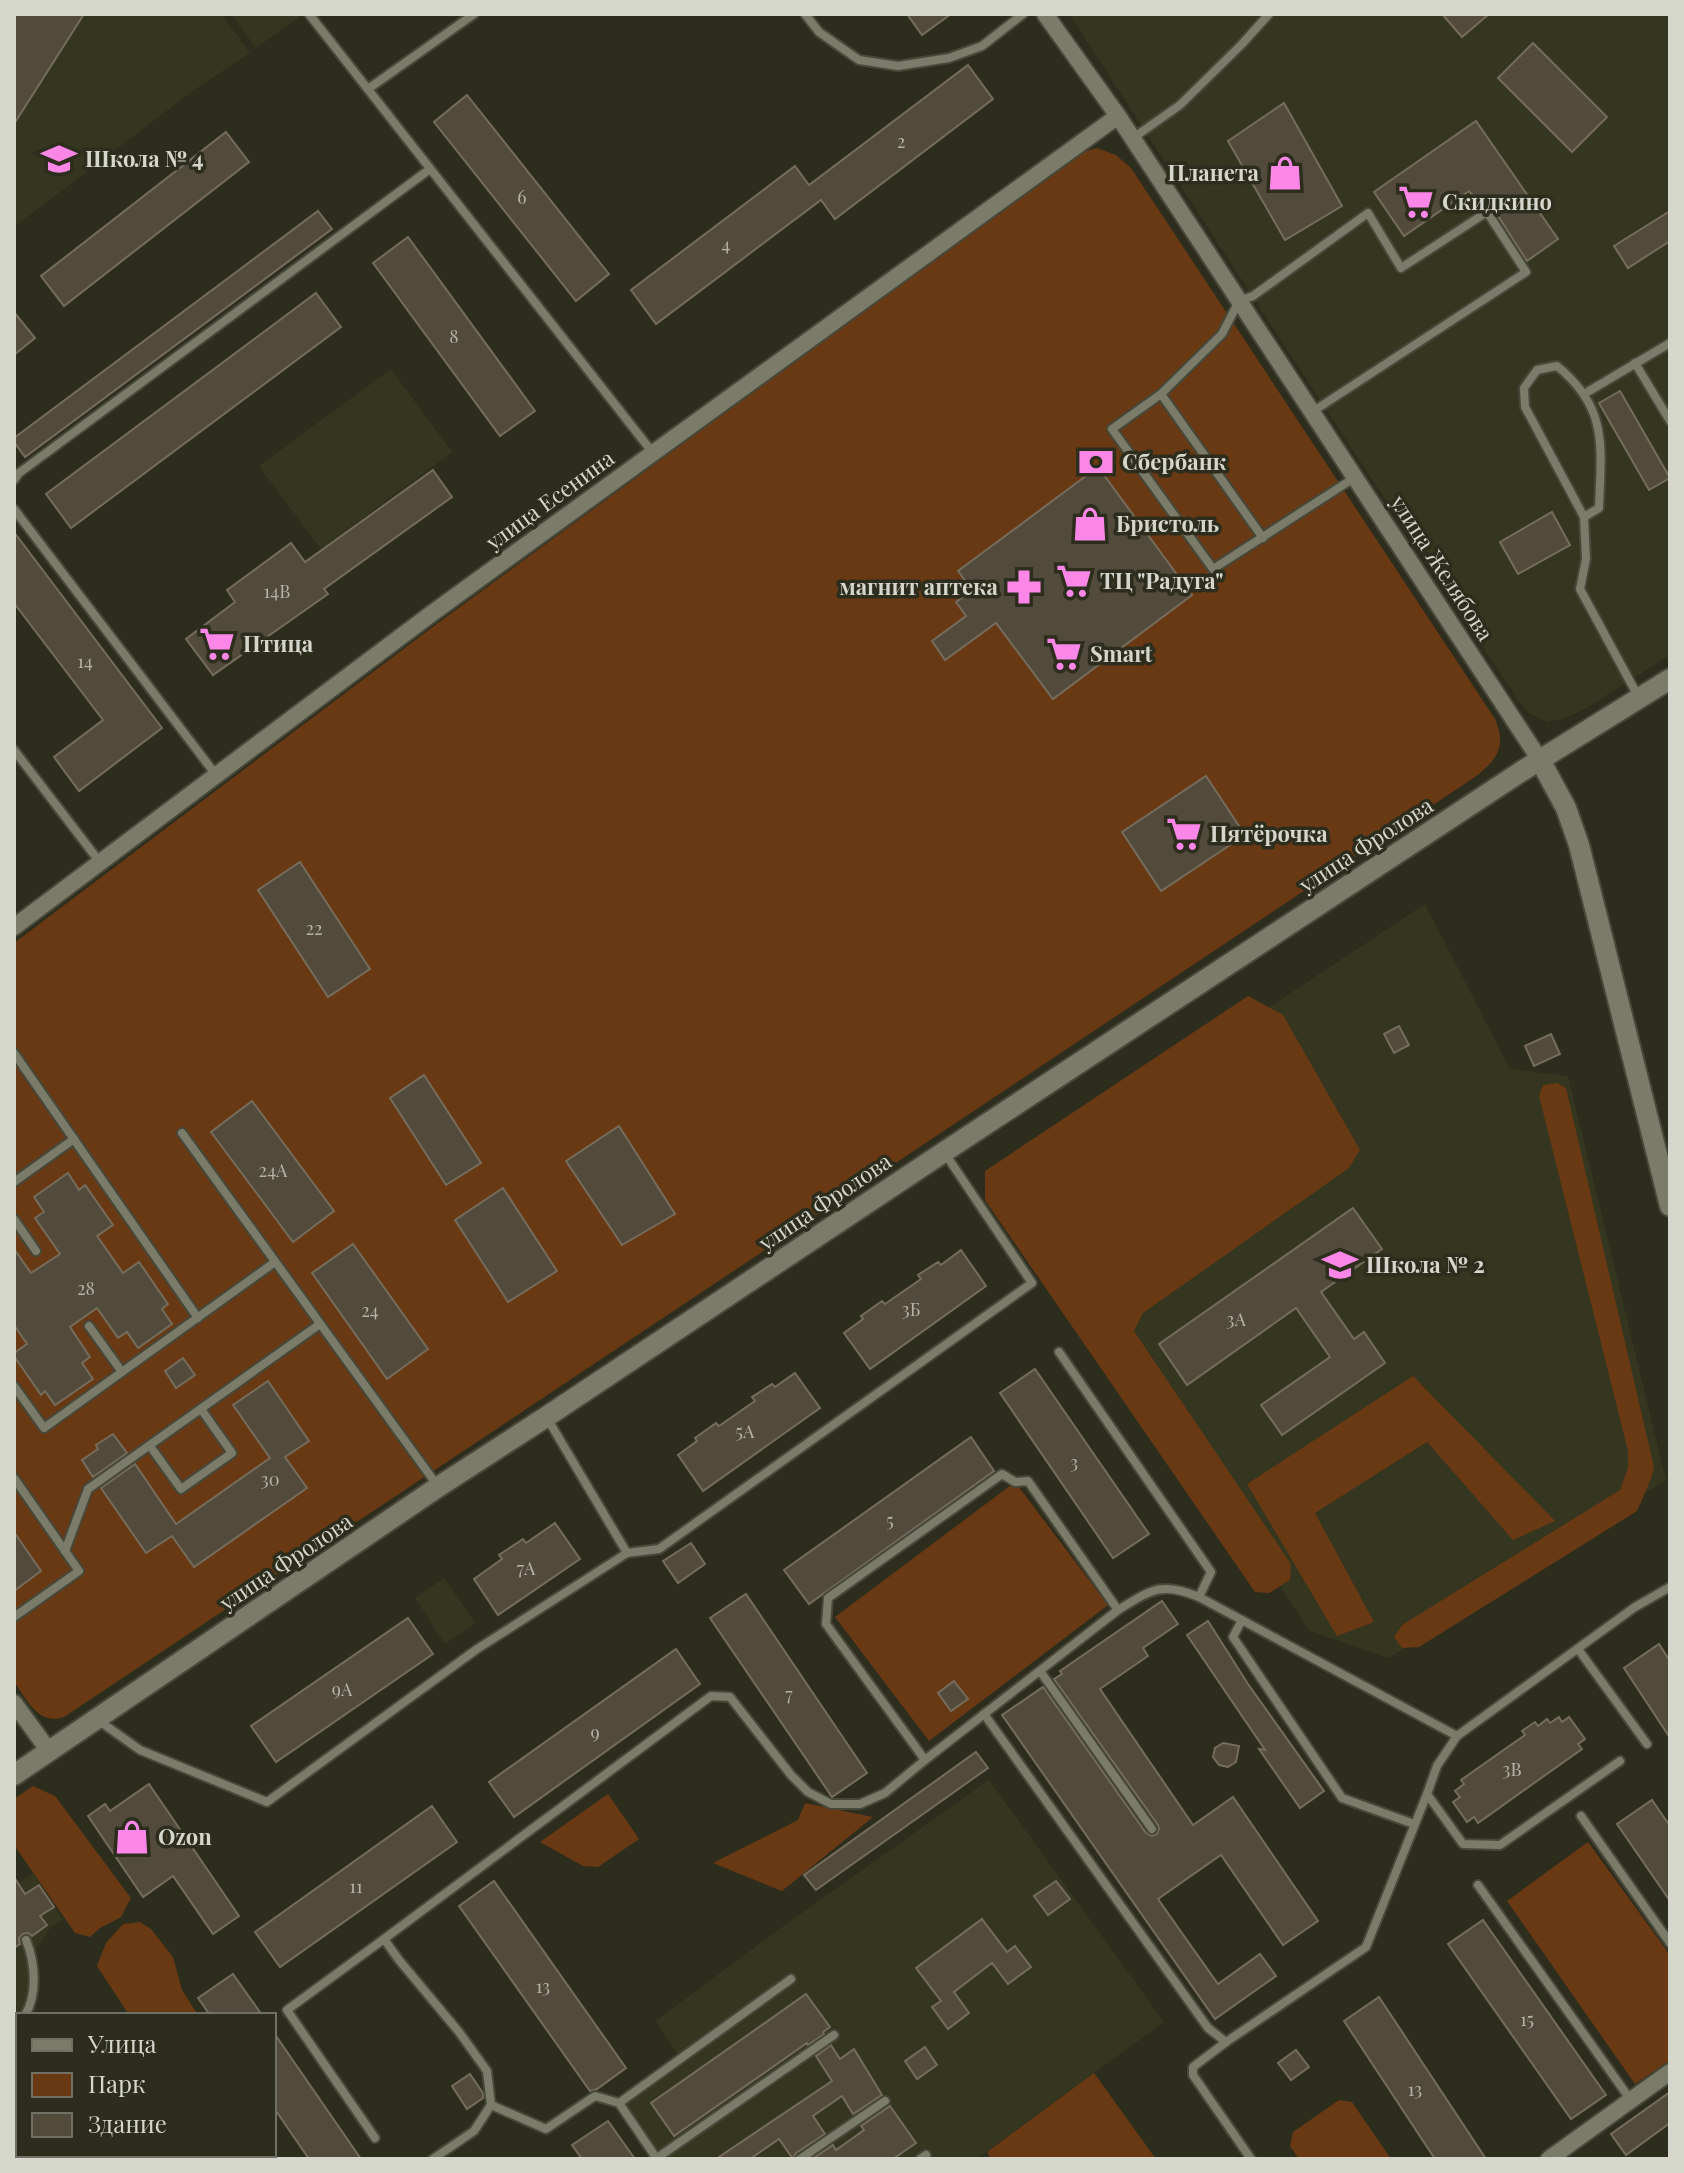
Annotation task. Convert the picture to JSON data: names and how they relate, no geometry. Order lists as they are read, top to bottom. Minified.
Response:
{"streets":{"street":["улица Есенина","улица Желябова","улица Фролова"]},"crossings":[["улица Есенина","улица Желябова"],["улица Желябова","улица Фролова"]],"places":{"school or university":["Школа № 4","Школа № 2"],"shop":["Планета","Бристоль","Ozon"],"supermarket":["Скидкино","ТЦ \"Радуга\"","Птица","Smart","Пятёрочка"],"bank":["Сбербанк"],"pharmacy":["магнит аптека"]},"house_numbers":["2","6","4","8","14В","14","22","24А","28","3Б","24","3А","5А","3","30","5","7А","9А","7","9","3В","11","13","15","13"],"legend":["Улица","Парк","Здание"]}
